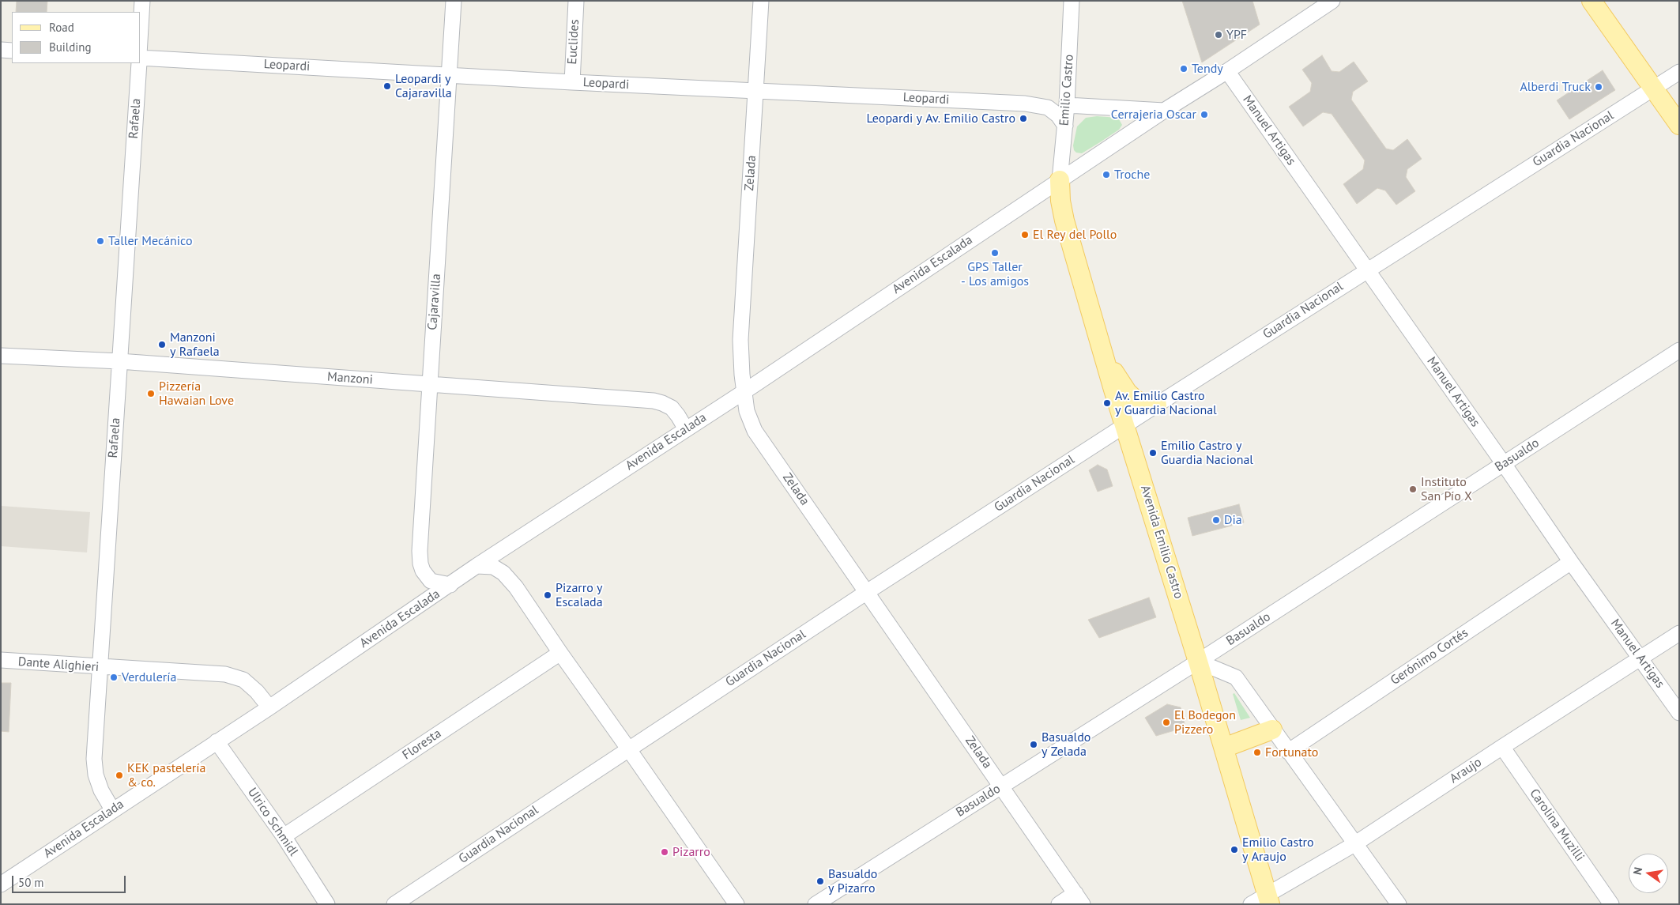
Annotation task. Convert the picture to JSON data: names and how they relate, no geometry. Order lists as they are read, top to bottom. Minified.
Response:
{"streets":{"main road":["Avenida Emilio Castro"],"street":["Euclides","Leopardi","Emilio Castro","Rafaela","Manuel Artigas","Guardia Nacional","Zelada","Avenida Escalada","Cajaravilla","Manzoni","Basualdo","Gerónimo Cortés","Dante Alighieri","Floresta","Araujo","Ulrico Schmidl","Carolina Muzilli"]},"crossings":[["Euclides","Leopardi"],["Leopardi","Emilio Castro"],["Leopardi","Zelada"],["Leopardi","Cajaravilla"],["Emilio Castro","Avenida Escalada"],["Emilio Castro","Avenida Emilio Castro"],["Rafaela","Avenida Escalada"],["Rafaela","Manzoni"],["Rafaela","Dante Alighieri"],["Manuel Artigas","Guardia Nacional"],["Manuel Artigas","Avenida Escalada"],["Manuel Artigas","Basualdo"],["Manuel Artigas","Gerónimo Cortés"],["Manuel Artigas","Araujo"],["Guardia Nacional","Zelada"],["Guardia Nacional","Avenida Emilio Castro"],["Zelada","Avenida Escalada"],["Zelada","Basualdo"],["Avenida Escalada","Cajaravilla"],["Avenida Escalada","Manzoni"],["Avenida Escalada","Avenida Emilio Castro"],["Avenida Escalada","Dante Alighieri"],["Avenida Escalada","Ulrico Schmidl"],["Cajaravilla","Manzoni"],["Basualdo","Avenida Emilio Castro"],["Avenida Emilio Castro","Araujo"],["Floresta","Ulrico Schmidl"],["Araujo","Carolina Muzilli"]],"places":["YPF","Tendy","Leopardi y Cajaravilla","Alberdi Truck","Cerrajeria Oscar","Leopardi y Av. Emilio Castro","Troche","El Rey del Pollo","Taller Mecánico","GPS Taller - Los amigos","Manzoni y Rafaela","Pizzería Hawaian Love","Av. Emilio Castro y Guardia Nacional","Emilio Castro y Guardia Nacional","Instituto San Pío X","Dia","Pizarro y Escalada","Verdulería","El Bodegon Pizzero","Basualdo y Zelada","Fortunato","KEK pastelería & co.","Emilio Castro y Araujo","Pizarro","Basualdo y Pizarro"],"legend":["Road","Building"],"scale_bar":"50 m","north":"left"}
